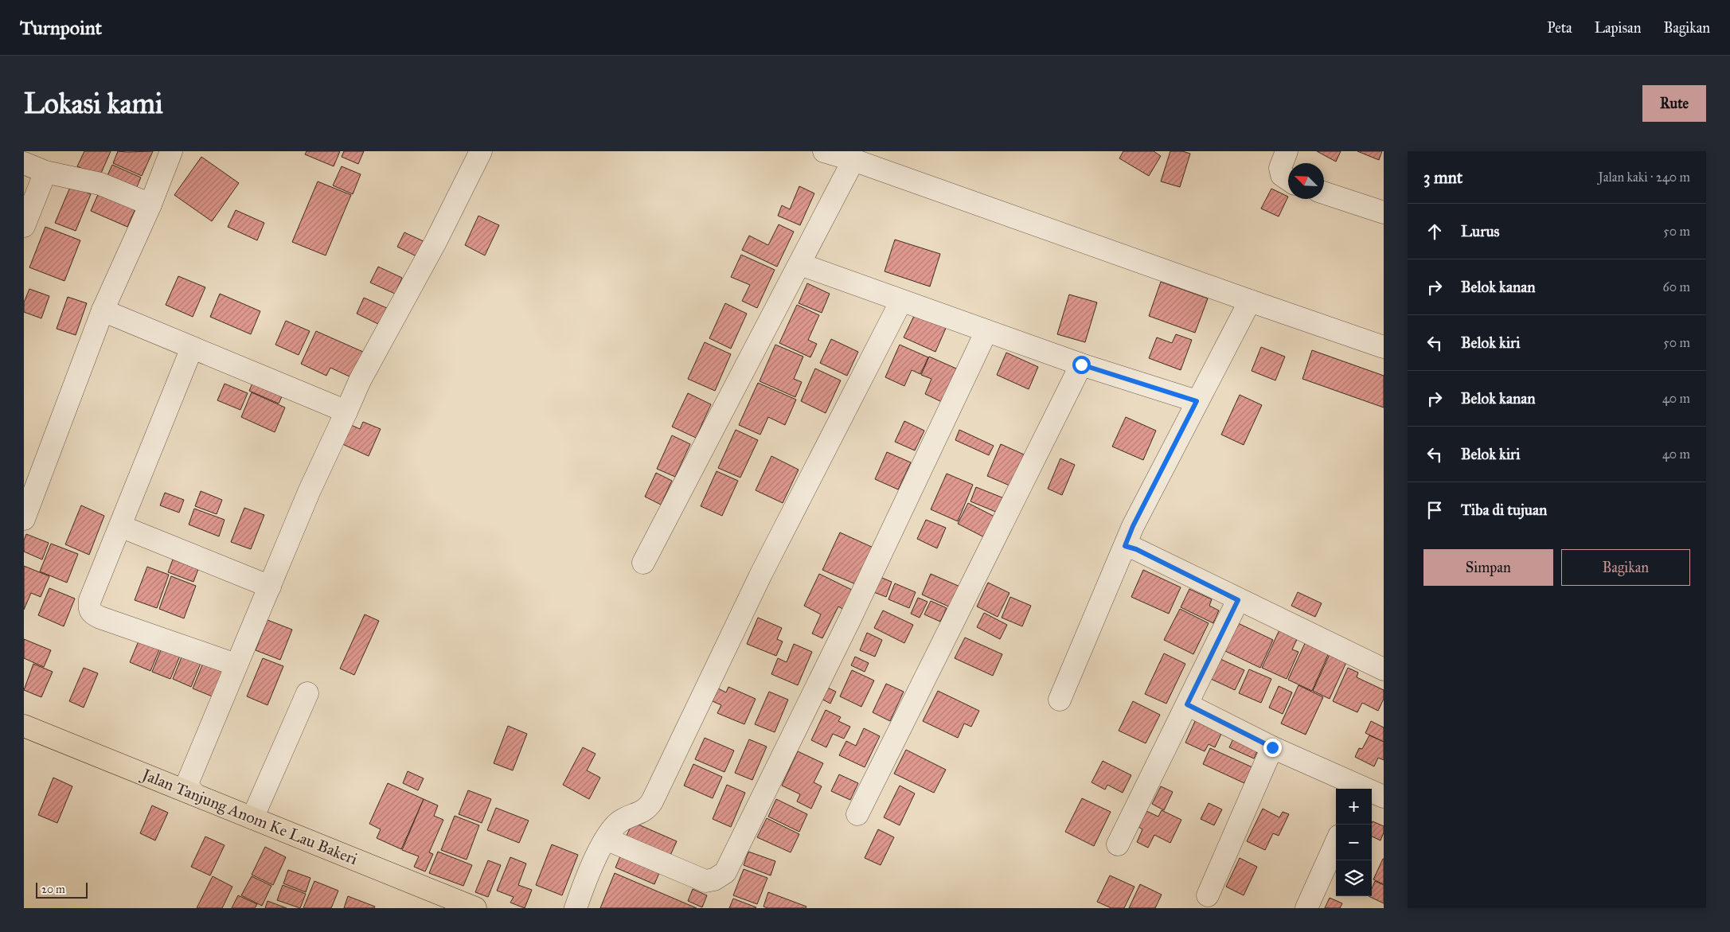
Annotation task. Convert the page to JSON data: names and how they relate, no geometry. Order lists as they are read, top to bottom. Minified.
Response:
{"streets":{"main road":["Jalan Tanjung Anom Ke Lau Bakeri"]},"scale_bar":"20 m","north":"top left","page":{"header":"Turnpoint","nav":["Peta","Lapisan","Bagikan"],"buttons":["Rute",["Simpan","Bagikan"]],"title":"Lokasi kami","heading":["3 mnt","Jalan kaki · 240 m"],"list":[["Lurus","50 m"],["Belok kanan","60 m"],["Belok kiri","50 m"],["Belok kanan","40 m"],["Belok kiri","40 m"],"Tiba di tujuan"],"map_buttons":["+","−"],"scale":"20 m"}}
